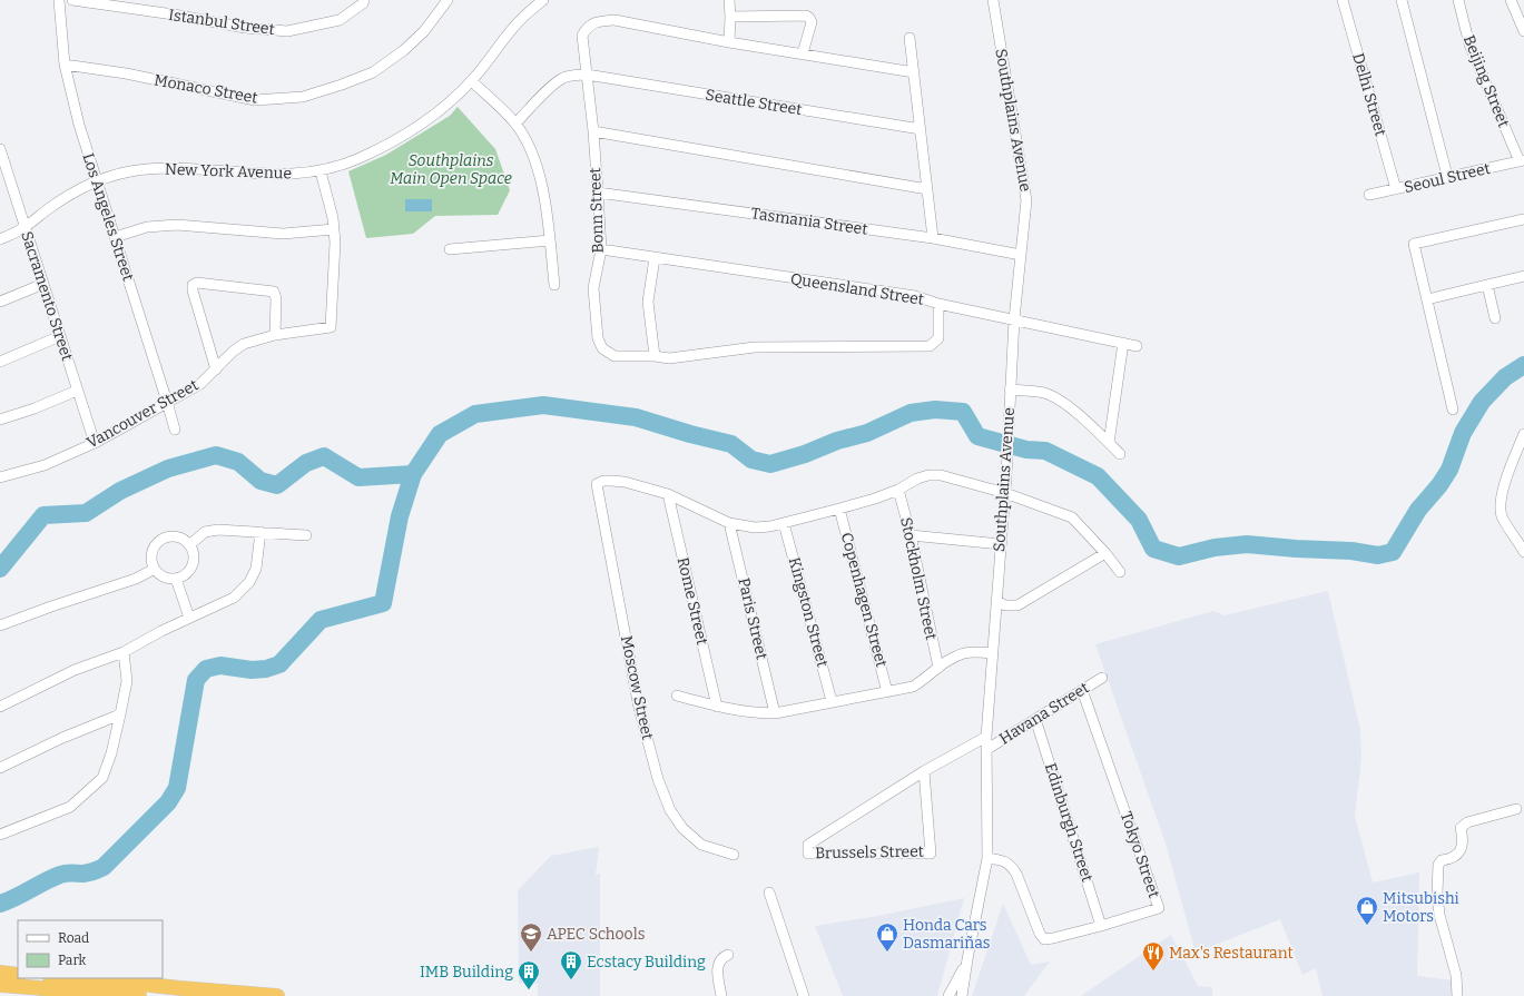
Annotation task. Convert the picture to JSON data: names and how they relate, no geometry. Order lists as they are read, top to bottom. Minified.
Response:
{"streets":{"street":["Istanbul Street","Beijing Street","Monaco Street","Delhi Street","Seattle Street","Southplains Avenue","New York Avenue","Seoul Street","Bonn Street","Los Angeles Street","Tasmania Street","Queensland Street","Sacramento Street","Vancouver Street","Stockholm Street","Copenhagen Street","Rome Street","Kingston Street","Paris Street","Moscow Street","Havana Street","Edinburgh Street","Brussels Street","Tokyo Street"]},"crossings":[["Beijing Street","Seoul Street"],["Monaco Street","Los Angeles Street"],["Delhi Street","Seoul Street"],["Seattle Street","Bonn Street"],["Southplains Avenue","Tasmania Street"],["Southplains Avenue","Queensland Street"],["Southplains Avenue","Havana Street"],["Southplains Avenue","Tokyo Street"],["New York Avenue","Los Angeles Street"],["New York Avenue","Sacramento Street"],["New York Avenue","Vancouver Street"],["Bonn Street","Tasmania Street"],["Bonn Street","Queensland Street"],["Los Angeles Street","Vancouver Street"],["Sacramento Street","Vancouver Street"],["Rome Street","Moscow Street"],["Havana Street","Edinburgh Street"],["Havana Street","Tokyo Street"],["Edinburgh Street","Tokyo Street"]],"parks":["Southplains Main Open Space"],"places":{"shop":["Mitsubishi Motors","Honda Cars Dasmariñas"],"school or university":["APEC Schools"],"restaurant":["Max's Restaurant"],"building":["Ecstacy Building","IMB Building"]},"legend":["Road","Park"]}
